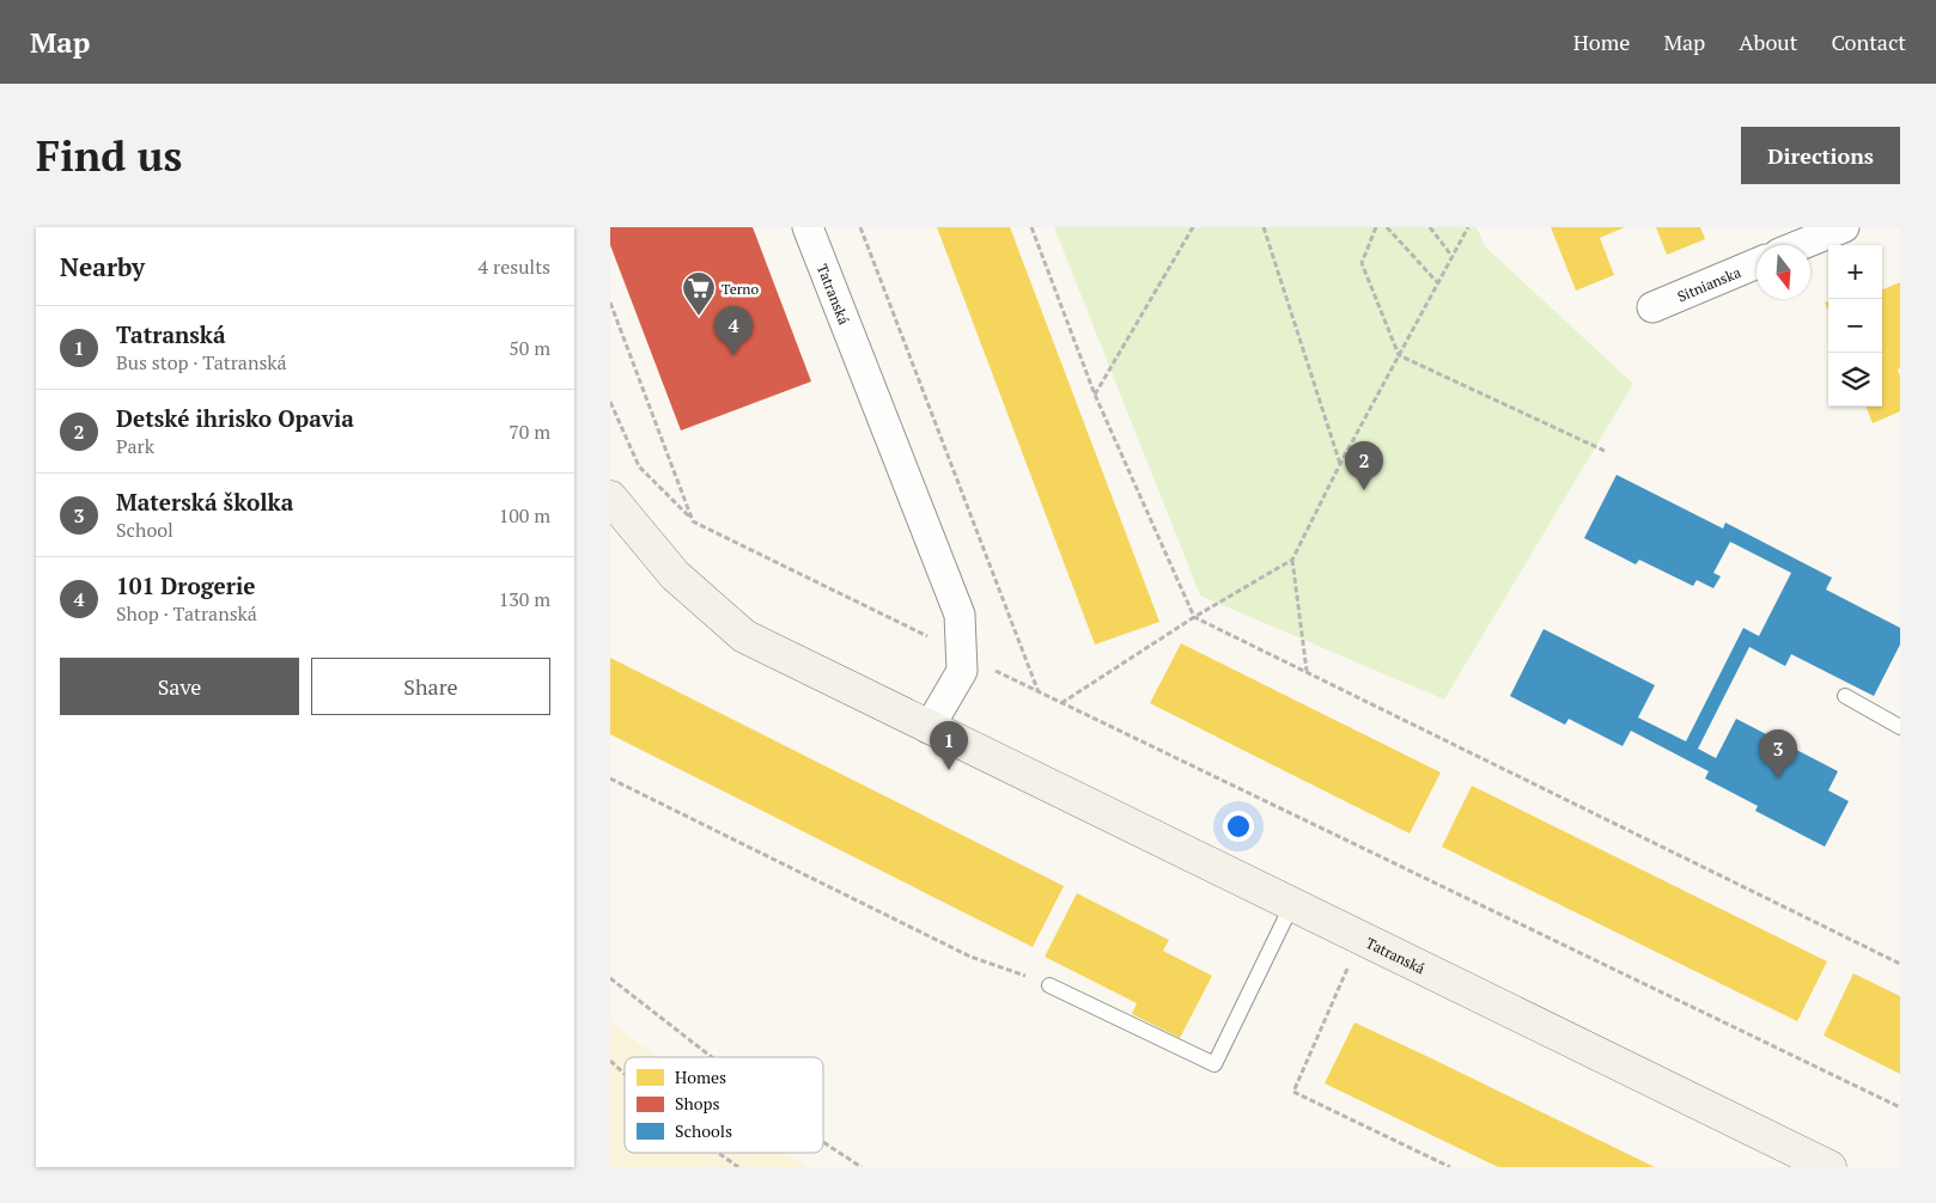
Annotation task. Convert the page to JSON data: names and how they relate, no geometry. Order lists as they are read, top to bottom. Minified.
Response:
{"streets":{"street":["Sitnianska","Tatranská"]},"places":{"supermarket":["Terno"]},"legend":["Homes","Shops","Schools"],"north":"bottom","page":{"header":"Map","nav":["Home","Map","About","Contact"],"buttons":["Directions",["Save","Share"]],"title":"Find us","heading":["Nearby","4 results"],"map_buttons":["+","−"],"list":[{"mark":"1","name":"Tatranská","note":"Bus stop · Tatranská","value":"50 m"},{"mark":"2","name":"Detské ihrisko Opavia","note":"Park","value":"70 m"},{"mark":"3","name":"Materská školka","note":"School","value":"100 m"},{"mark":"4","name":"101 Drogerie","note":"Shop · Tatranská","value":"130 m"}],"pins":["4","2","1","3"]}}
